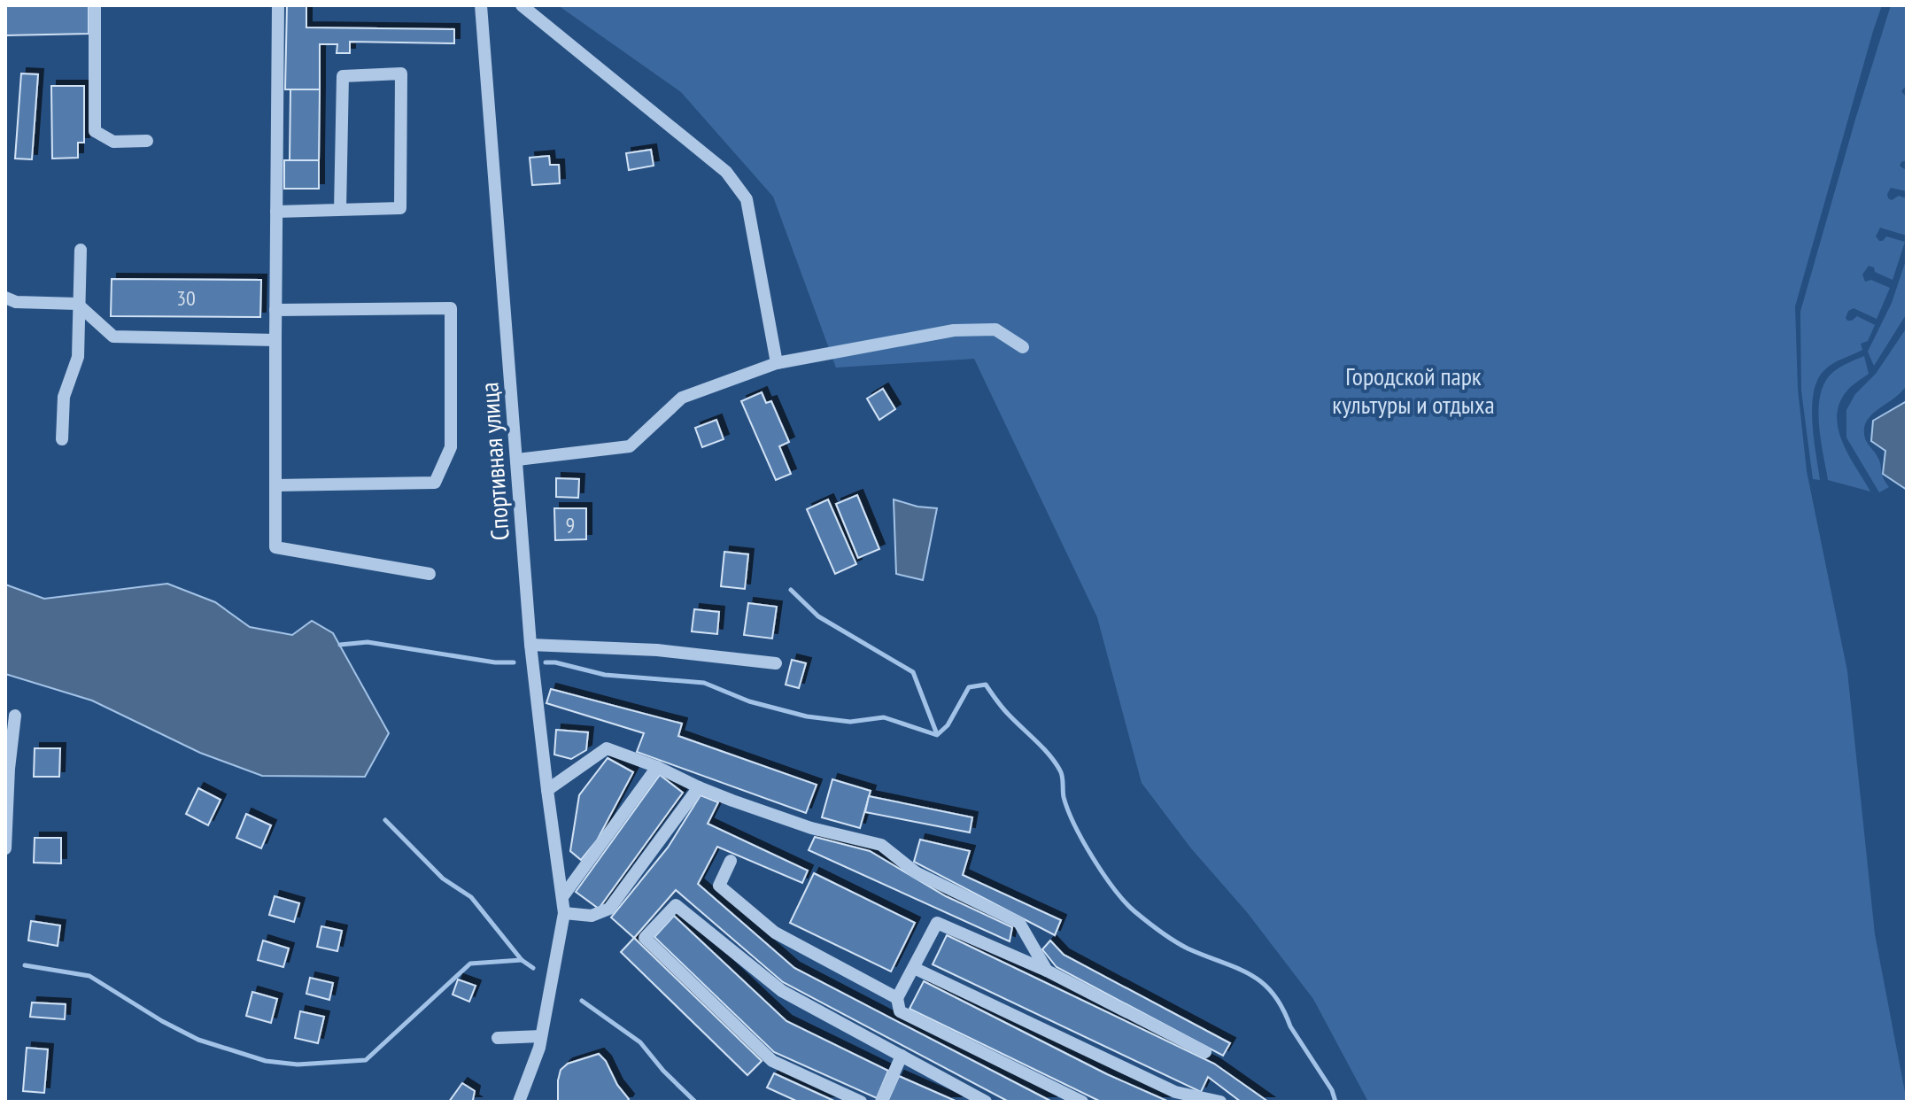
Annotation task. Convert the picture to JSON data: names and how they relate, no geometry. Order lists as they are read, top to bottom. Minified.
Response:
{"streets":{"street":["Спортивная улица"]},"parks":["Городской парк культуры и отдыха"],"house_numbers":["30","9"]}
